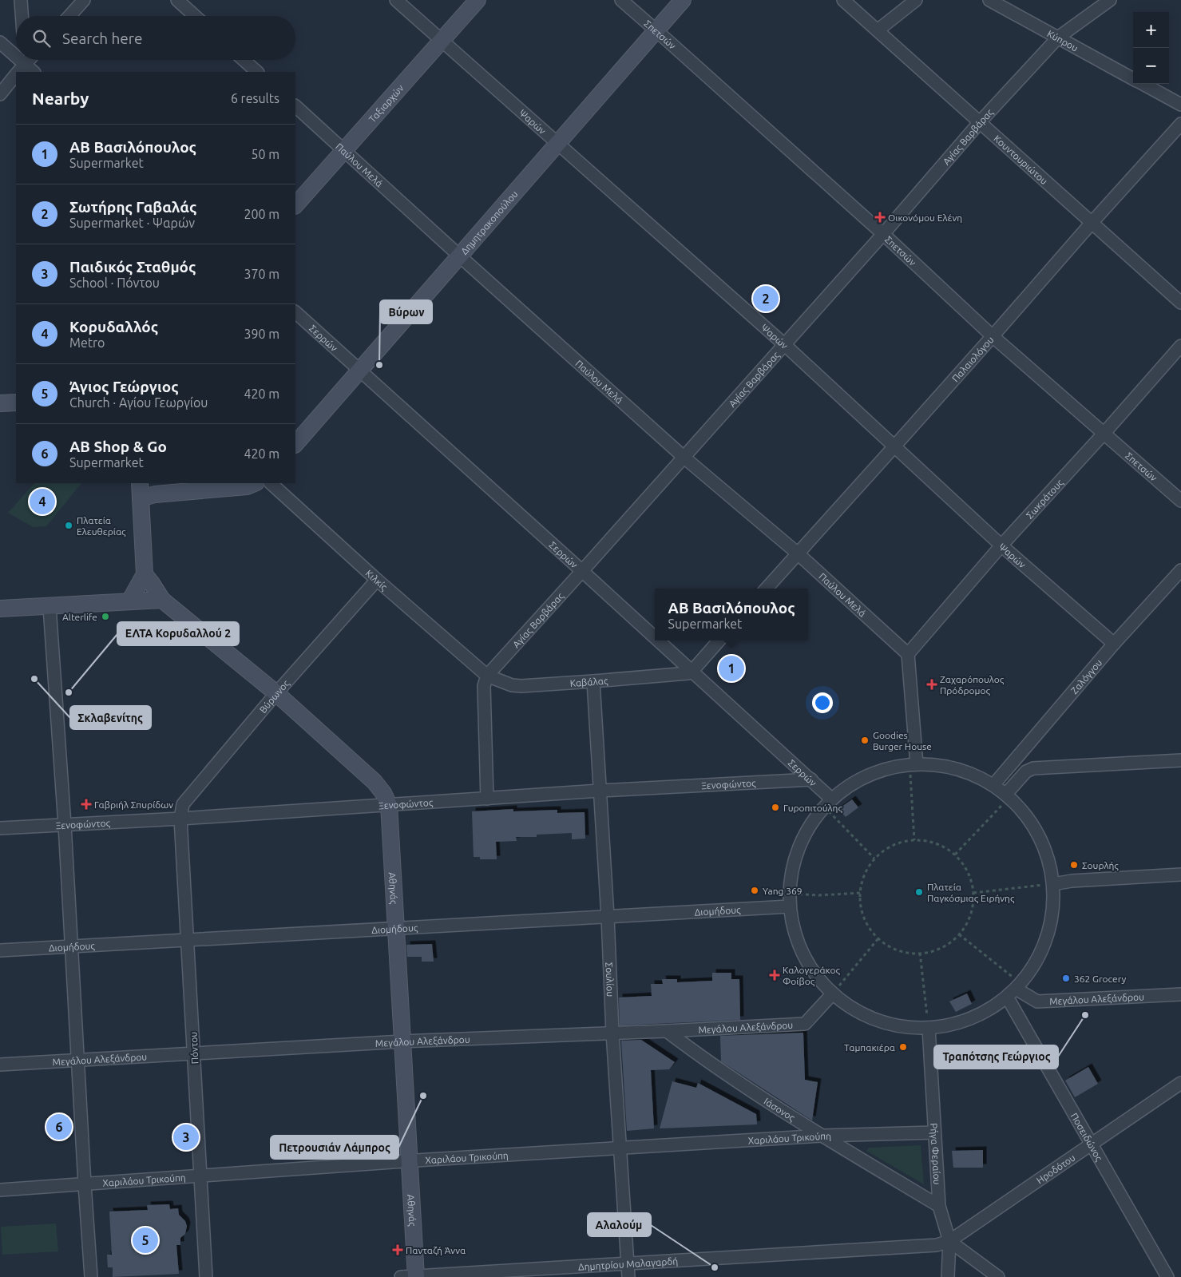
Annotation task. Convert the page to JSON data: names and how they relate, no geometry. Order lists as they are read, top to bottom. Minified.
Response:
{"streets":{"main road":["Ταξιαρχών","Δημητρακοπούλου","Αθηνάς"],"street":["Σπετσών","Κύπρου","Ψαρών","Αγίας Βαρβάρας","Κουντουριώτου","Παύλου Μελά","Σερρών","Παλαιολόγου","Σωκράτους","Κιλκίς","Ζαλόγγου","Καβάλας","Βύρωνος","Ξενοφώντος","Διομήδους","Σουλίου","Μεγάλου Αλεξάνδρου","Πόντου","Ιάσονος","Ποσειδώνος","Χαριλάου Τρικούπη","Ρήγα Φεραίου","Ηροδότου","Δημητρίου Μαλαγαρδή"]},"crossings":[["Σπετσών","Αγίας Βαρβάρας"],["Σπετσών","Δημητρακοπούλου"],["Σπετσών","Παλαιολόγου"],["Σπετσών","Σωκράτους"],["Κύπρου","Αγίας Βαρβάρας"],["Ταξιαρχών","Ψαρών"],["Ταξιαρχών","Παύλου Μελά"],["Ψαρών","Αγίας Βαρβάρας"],["Ψαρών","Δημητρακοπούλου"],["Ψαρών","Παλαιολόγου"],["Ψαρών","Σωκράτους"],["Ψαρών","Ζαλόγγου"],["Αγίας Βαρβάρας","Κουντουριώτου"],["Αγίας Βαρβάρας","Παύλου Μελά"],["Αγίας Βαρβάρας","Σερρών"],["Αγίας Βαρβάρας","Κιλκίς"],["Αγίας Βαρβάρας","Καβάλας"],["Κουντουριώτου","Παλαιολόγου"],["Παύλου Μελά","Δημητρακοπούλου"],["Παύλου Μελά","Παλαιολόγου"],["Παύλου Μελά","Σωκράτους"],["Δημητρακοπούλου","Σερρών"],["Σερρών","Καβάλας"],["Σερρών","Ξενοφώντος"],["Κιλκίς","Καβάλας"],["Κιλκίς","Βύρωνος"],["Καβάλας","Σουλίου"],["Βύρωνος","Ξενοφώντος"],["Βύρωνος","Αθηνάς"],["Βύρωνος","Πόντου"],["Ξενοφώντος","Αθηνάς"],["Ξενοφώντος","Σουλίου"],["Ξενοφώντος","Πόντου"],["Αθηνάς","Διομήδους"],["Αθηνάς","Μεγάλου Αλεξάνδρου"],["Αθηνάς","Χαριλάου Τρικούπη"],["Αθηνάς","Δημητρίου Μαλαγαρδή"],["Διομήδους","Σουλίου"],["Διομήδους","Πόντου"],["Σουλίου","Μεγάλου Αλεξάνδρου"],["Σουλίου","Χαριλάου Τρικούπη"],["Σουλίου","Δημητρίου Μαλαγαρδή"],["Μεγάλου Αλεξάνδρου","Πόντου"],["Μεγάλου Αλεξάνδρου","Ιάσονος"],["Πόντου","Χαριλάου Τρικούπη"],["Ιάσονος","Χαριλάου Τρικούπη"],["Ιάσονος","Ρήγα Φεραίου"],["Ποσειδώνος","Ηροδότου"],["Χαριλάου Τρικούπη","Ρήγα Φεραίου"],["Ρήγα Φεραίου","Ηροδότου"],["Ρήγα Φεραίου","Δημητρίου Μαλαγαρδή"],["Ηροδότου","Δημητρίου Μαλαγαρδή"]],"places":{"health":["Οικονόμου Ελένη","Ζαχαρόπουλος Πρόδρομος","Γαβριήλ Σπυρίδων","Καλογεράκος Φοίβος","Πανταζή Άννα"],"other":["Βύρων","Πλατεία Ελευθερίας","Alterlife","Σκλαβενίτης","ΕΛΤΑ Κορυδαλλού 2","Goodies Burger House","Γυροπιτούλης","Σουρλής","Yang 369","Πλατεία Παγκόσμιας Ειρήνης","362 Grocery","Τραπότσης Γεώργιος","Ταμπακιέρα","Πετρουσιάν Λάμπρος","Αλαλούμ"]},"page":{"map_buttons":["+","−"],"search":"Search here","heading":["Nearby","6 results"],"list":[{"mark":"1","name":"ΑΒ Βασιλόπουλος","note":"Supermarket","value":"50 m"},{"mark":"2","name":"Σωτήρης Γαβαλάς","note":"Supermarket · Ψαρών","value":"200 m"},{"mark":"3","name":"Παιδικός Σταθμός","note":"School · Πόντου","value":"370 m"},{"mark":"4","name":"Κορυδαλλός","note":"Metro","value":"390 m"},{"mark":"5","name":"Άγιος Γεώργιος","note":"Church · Αγίου Γεωργίου","value":"420 m"},{"mark":"6","name":"ΑΒ Shop & Go","note":"Supermarket","value":"420 m"}],"pins":["2","4","1","6","3","5"],"popup":["ΑΒ Βασιλόπουλος","Supermarket"]}}
